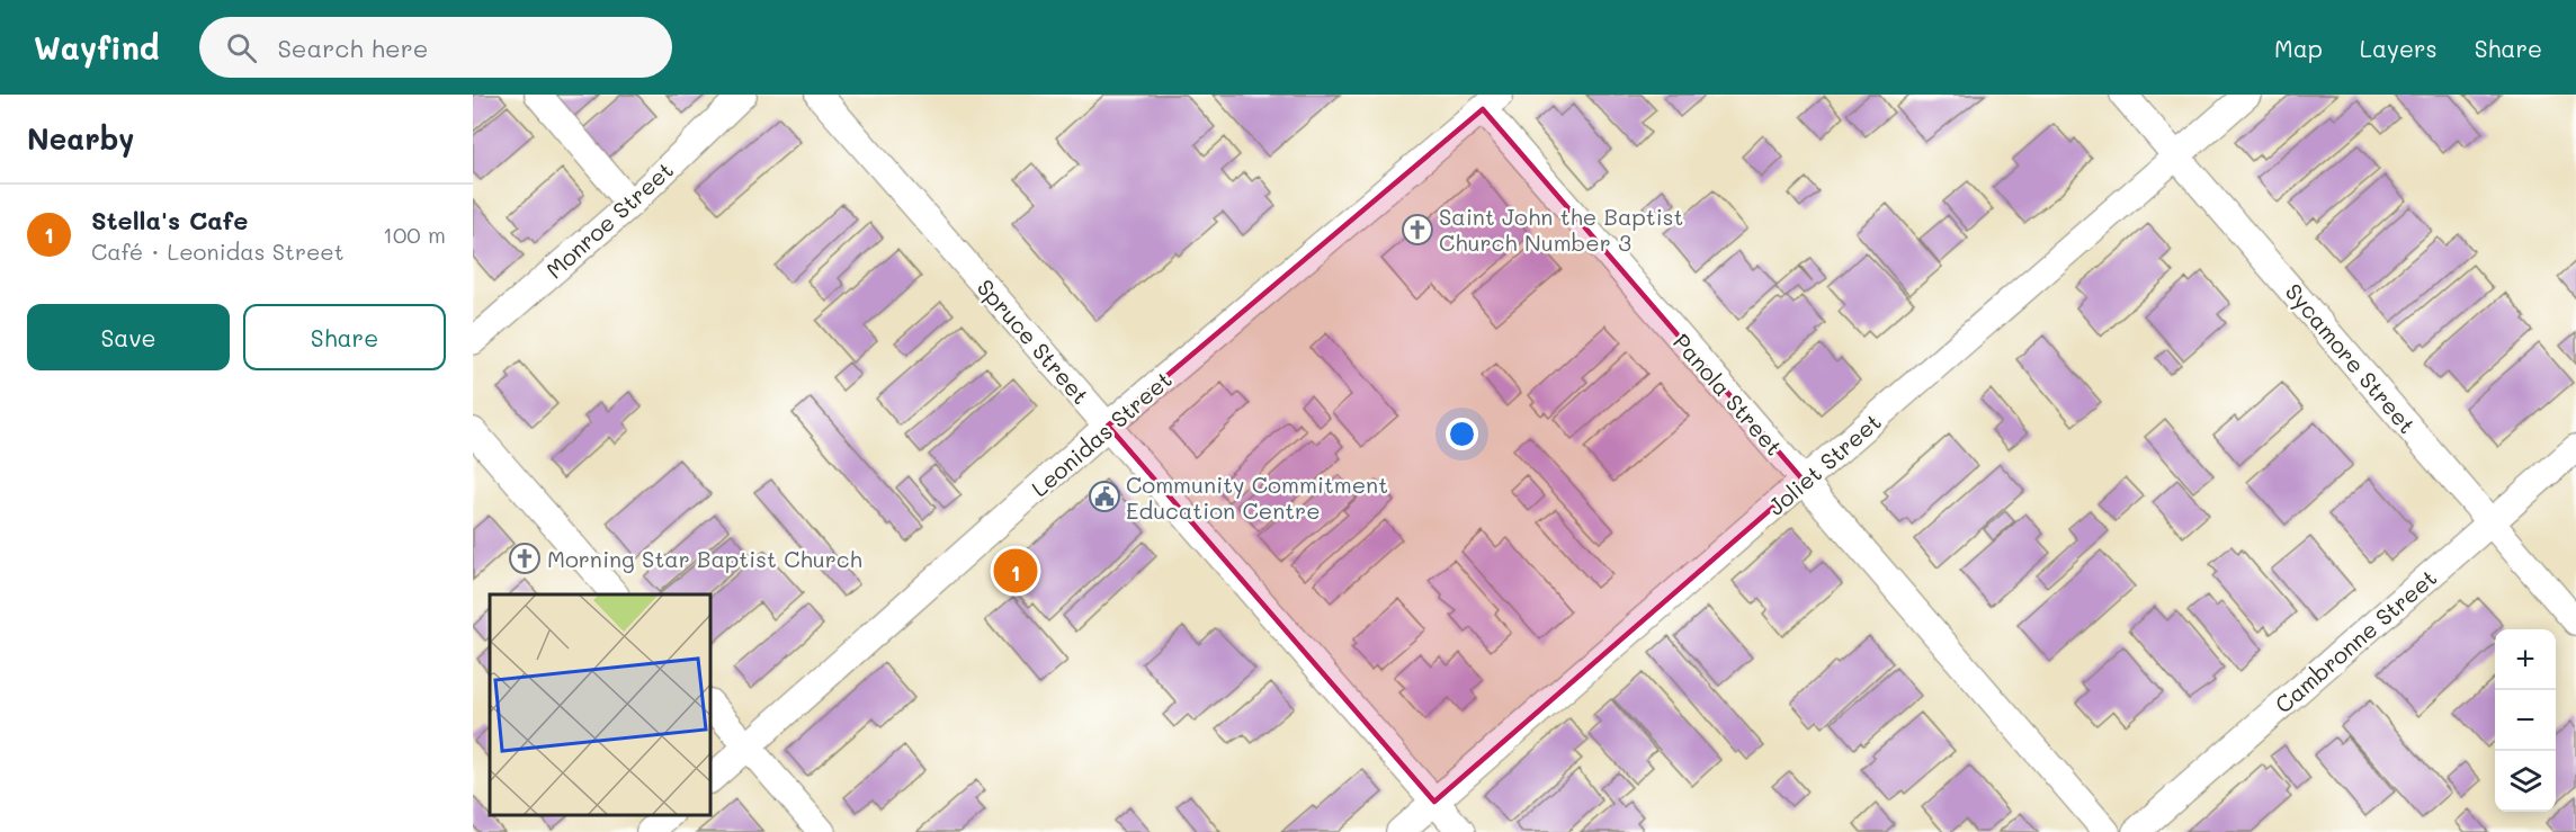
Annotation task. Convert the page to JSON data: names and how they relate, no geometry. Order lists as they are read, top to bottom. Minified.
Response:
{"streets":{"street":["Monroe Street","Spruce Street","Sycamore Street","Panola Street","Leonidas Street","Joliet Street","Cambronne Street"]},"crossings":[["Spruce Street","Leonidas Street"],["Spruce Street","Joliet Street"],["Sycamore Street","Joliet Street"],["Sycamore Street","Cambronne Street"],["Panola Street","Leonidas Street"],["Panola Street","Joliet Street"]],"places":{"church":["Saint John the Baptist Church Number 3","Morning Star Baptist Church"],"public building":["Community Commitment Education Centre"]},"page":{"header":"Wayfind","search":"Search here","nav":["Map","Layers","Share"],"heading":"Nearby","list":[{"mark":"1","name":"Stella's Cafe","note":"Café · Leonidas Street","value":"100 m"}],"buttons":["Save","Share"],"pins":"1","map_buttons":["+","−"]}}
